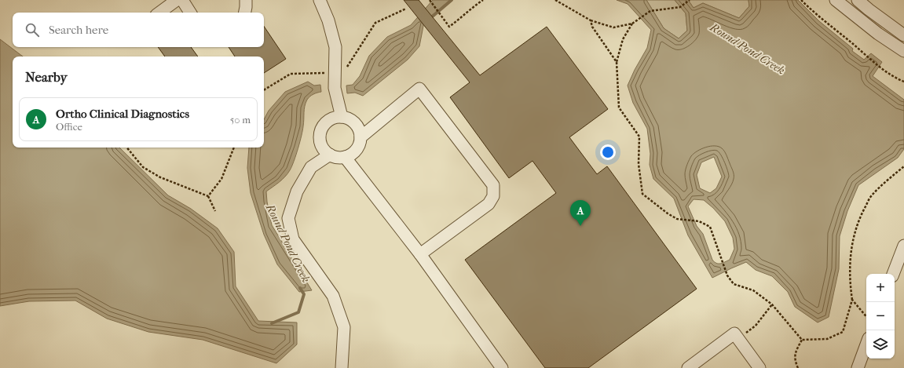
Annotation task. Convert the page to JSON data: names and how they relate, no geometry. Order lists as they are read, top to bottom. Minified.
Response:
{"water":["Round Pond Creek"],"page":{"search":"Search here","heading":"Nearby","list":[{"mark":"A","name":"Ortho Clinical Diagnostics","note":"Office","value":"50 m"}],"pins":"A","map_buttons":["+","−"]}}
